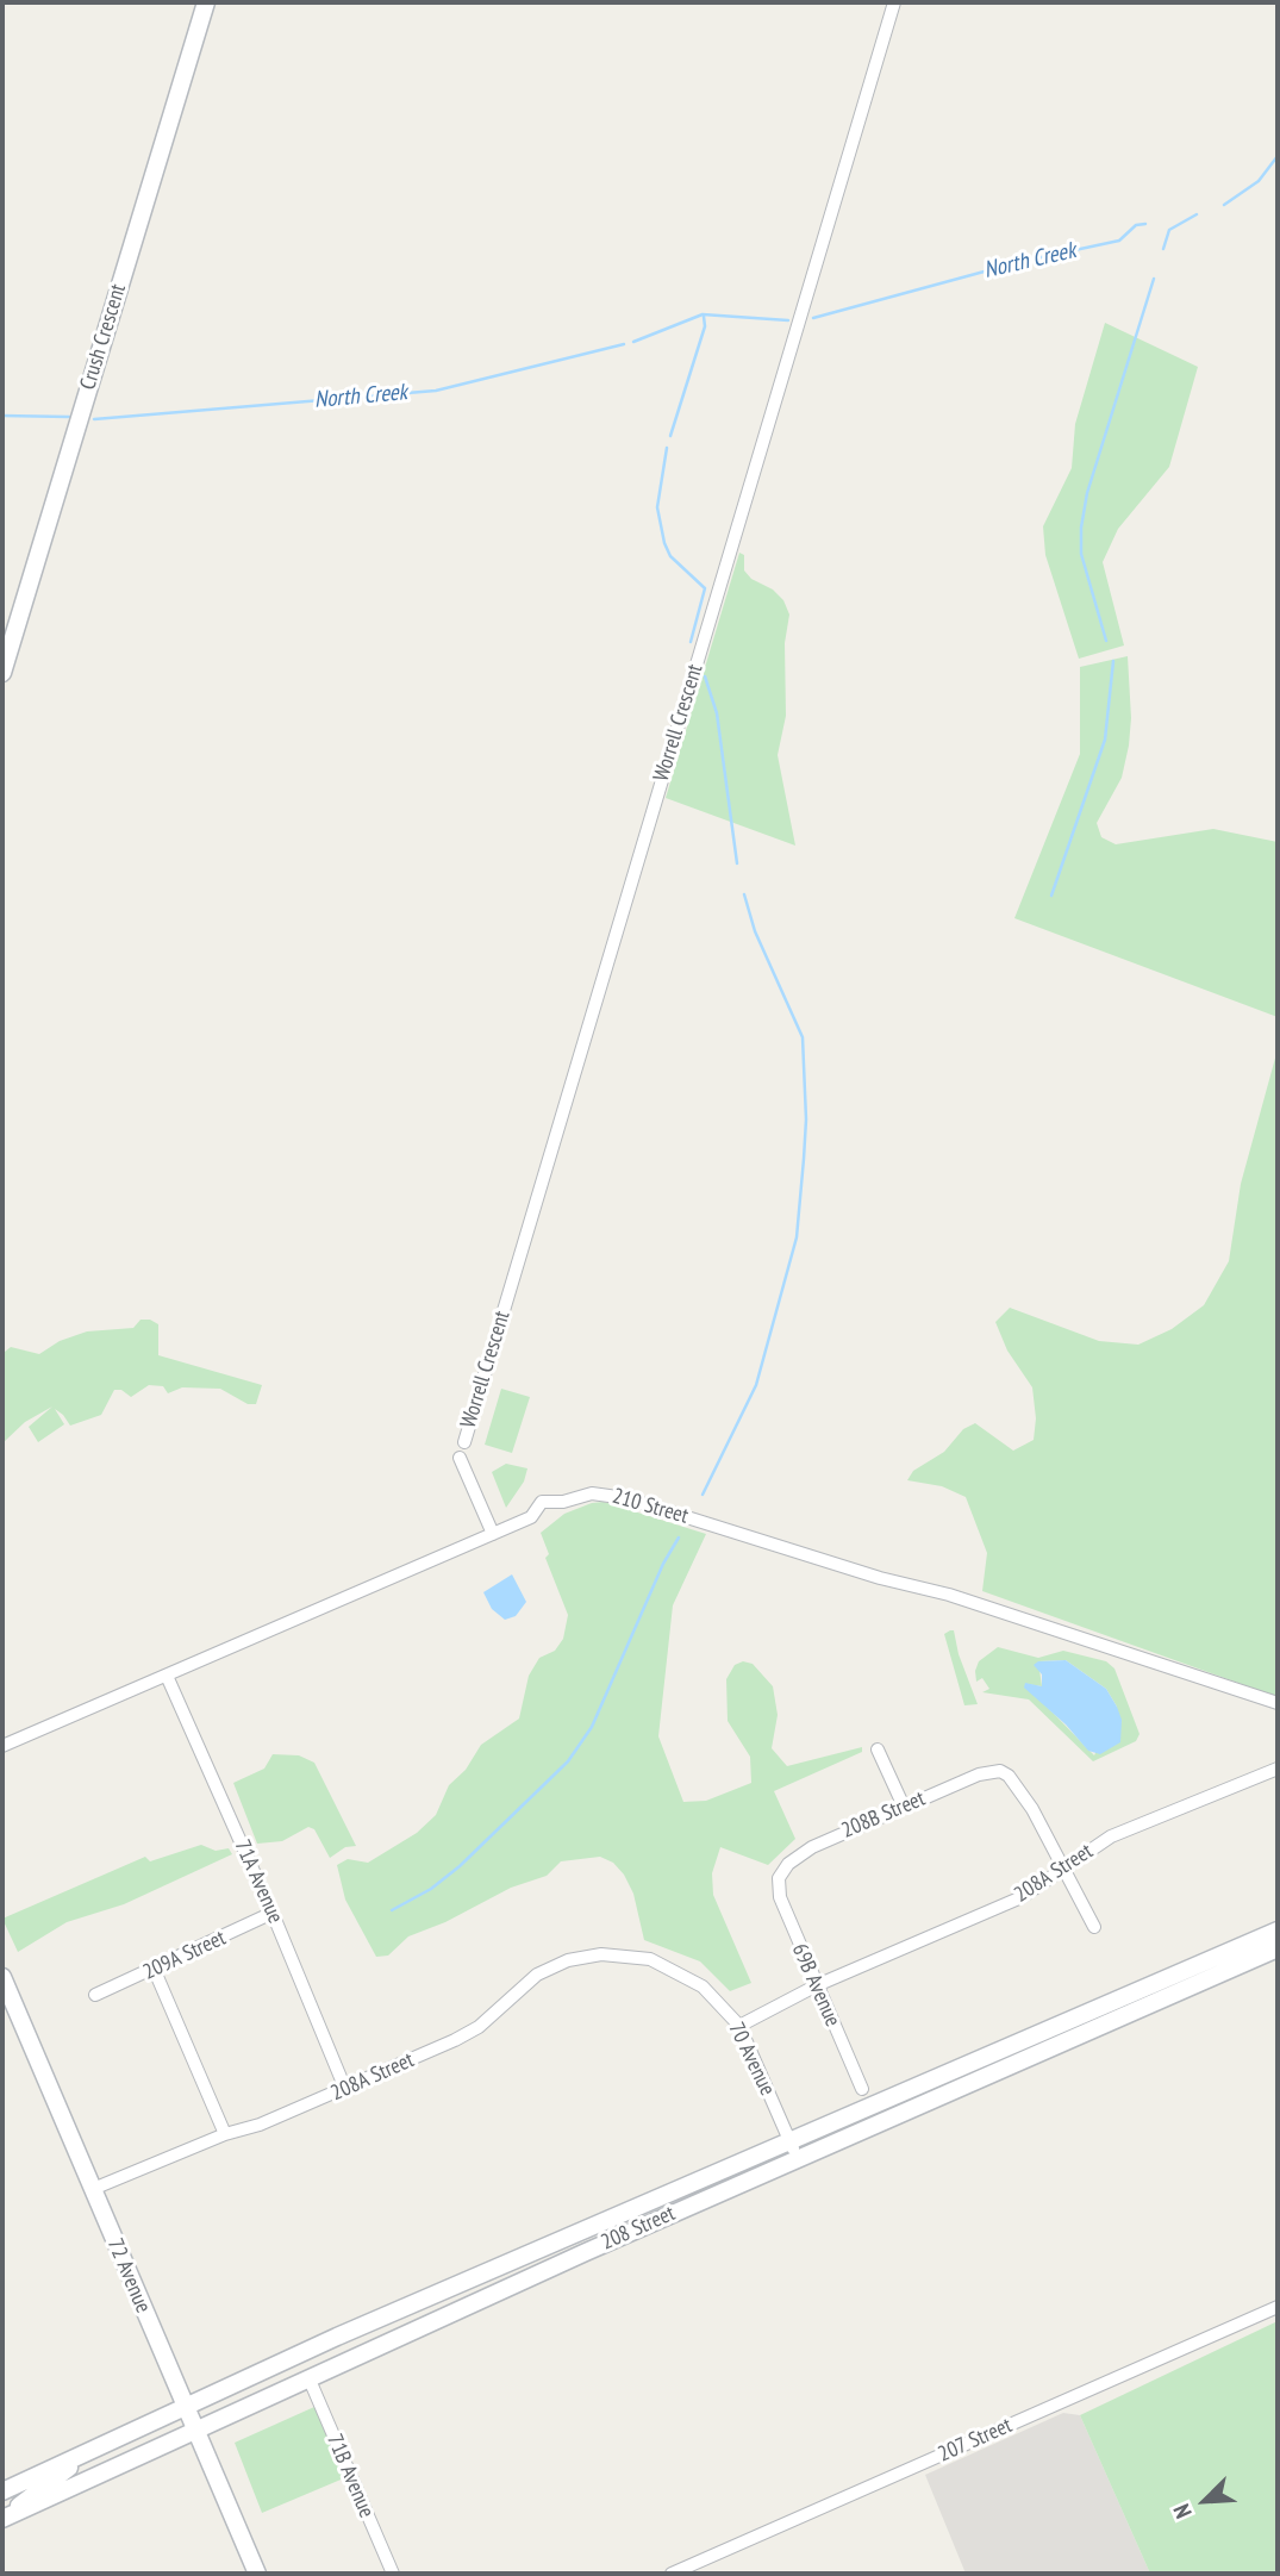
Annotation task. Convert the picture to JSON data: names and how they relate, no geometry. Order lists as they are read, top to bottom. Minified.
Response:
{"streets":{"main road":["Crush Crescent","208 Street","72 Avenue"],"street":["Worrell Crescent","210 Street","208B Street","208A Street","71A Avenue","209A Street","69B Avenue","70 Avenue","207 Street","71B Avenue"]},"crossings":[["210 Street","71A Avenue"],["208B Street","208A Street"],["208B Street","69B Avenue"],["208A Street","71A Avenue"],["208A Street","69B Avenue"],["208A Street","70 Avenue"],["208A Street","72 Avenue"],["71A Avenue","209A Street"],["70 Avenue","208 Street"],["208 Street","72 Avenue"],["208 Street","71B Avenue"]],"water":["North Creek"],"north":"bottom left"}
